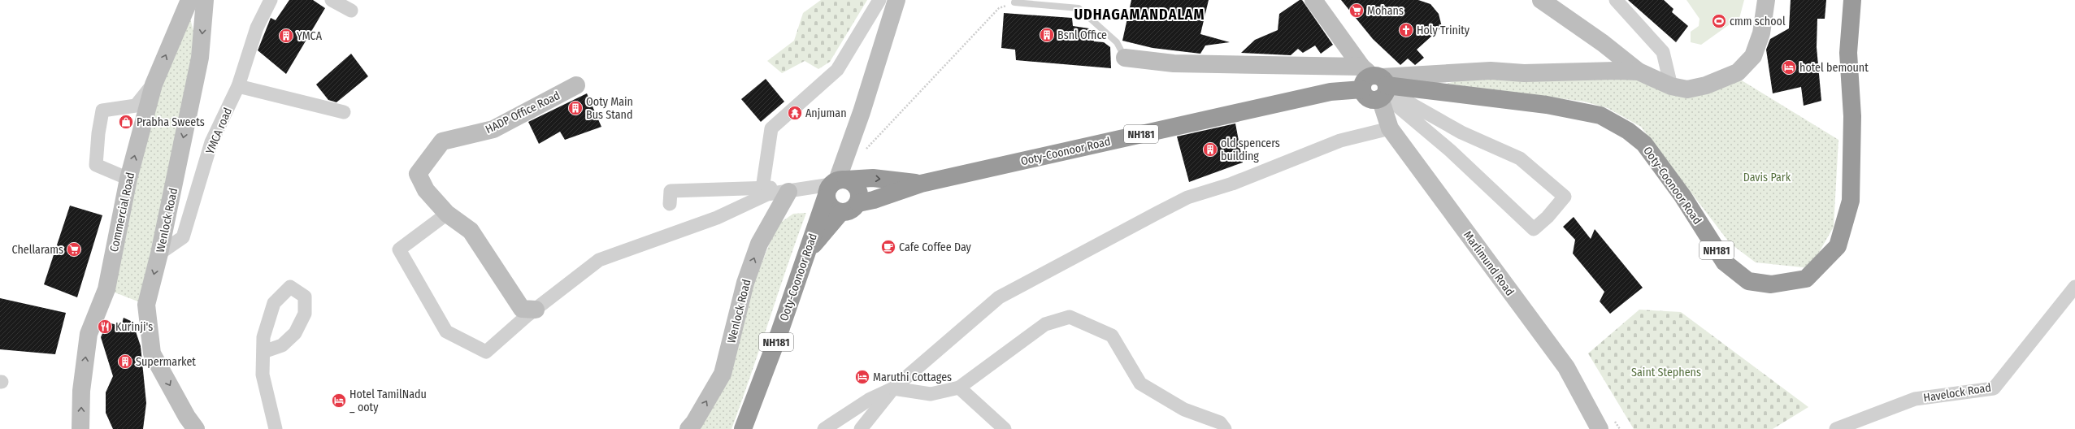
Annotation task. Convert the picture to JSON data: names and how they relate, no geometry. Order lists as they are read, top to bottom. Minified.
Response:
{"streets":{"highway":["NH181","Ooty-Coonoor Road"],"street":["HADP Office Road","YMCA road","Commercial Road","Wenlock Road","Marlimund Road","Havelock Road"]},"crossings":[["YMCA road","Wenlock Road"],["NH181","Ooty-Coonoor Road"],["Ooty-Coonoor Road","Marlimund Road"]],"one_way":["Commercial Road"],"districts":["UDHAGAMANDALAM"],"parks":["Davis Park","Saint Stephens"],"places":{"supermarket":["Mohans","Chellarams"],"sports":["cmm school"],"church":["Holy Trinity"],"building":["Bsnl Office","YMCA","Ooty Main Bus Stand","old spencers building","Supermarket"],"hotel":["hotel bemount","Maruthi Cottages","Hotel TamilNadu _ ooty"],"temple":["Anjuman"],"shop":["Prabha Sweets"],"cafe":["Cafe Coffee Day"],"restaurant":["Kurinji's"]}}
